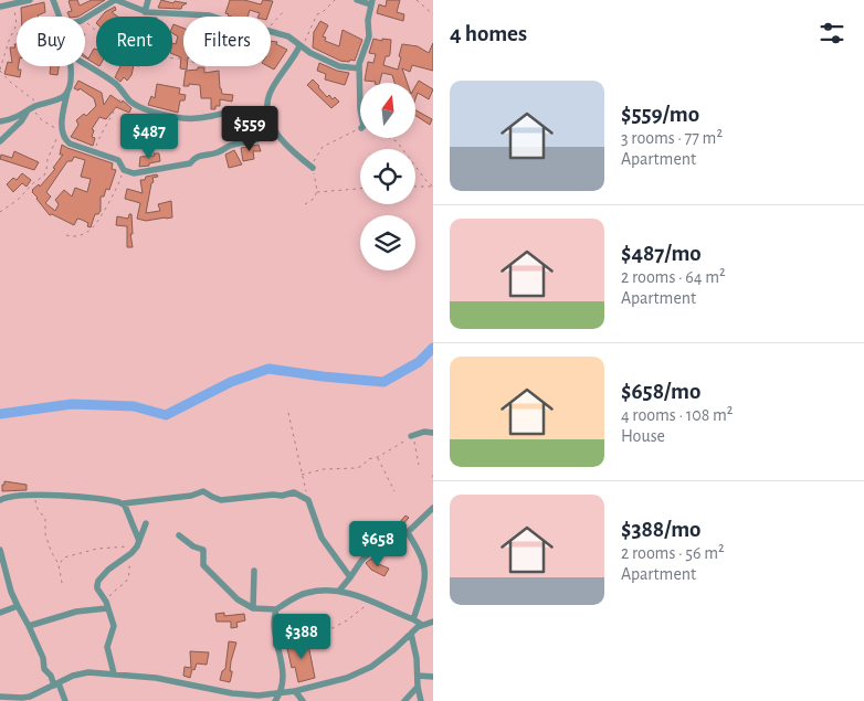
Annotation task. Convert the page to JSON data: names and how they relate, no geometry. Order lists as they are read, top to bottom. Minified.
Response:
{"north":"top","page":{"heading":"4 homes","chip":["Buy","Rent","Filters"],"list":[{"name":"$559/mo","note":"3 rooms · 77 m² · Apartment"},{"name":"$487/mo","note":"2 rooms · 64 m² · Apartment"},{"name":"$658/mo","note":"4 rooms · 108 m² · House"},{"name":"$388/mo","note":"2 rooms · 56 m² · Apartment"}],"price":["$559","$487","$658","$388"]}}
